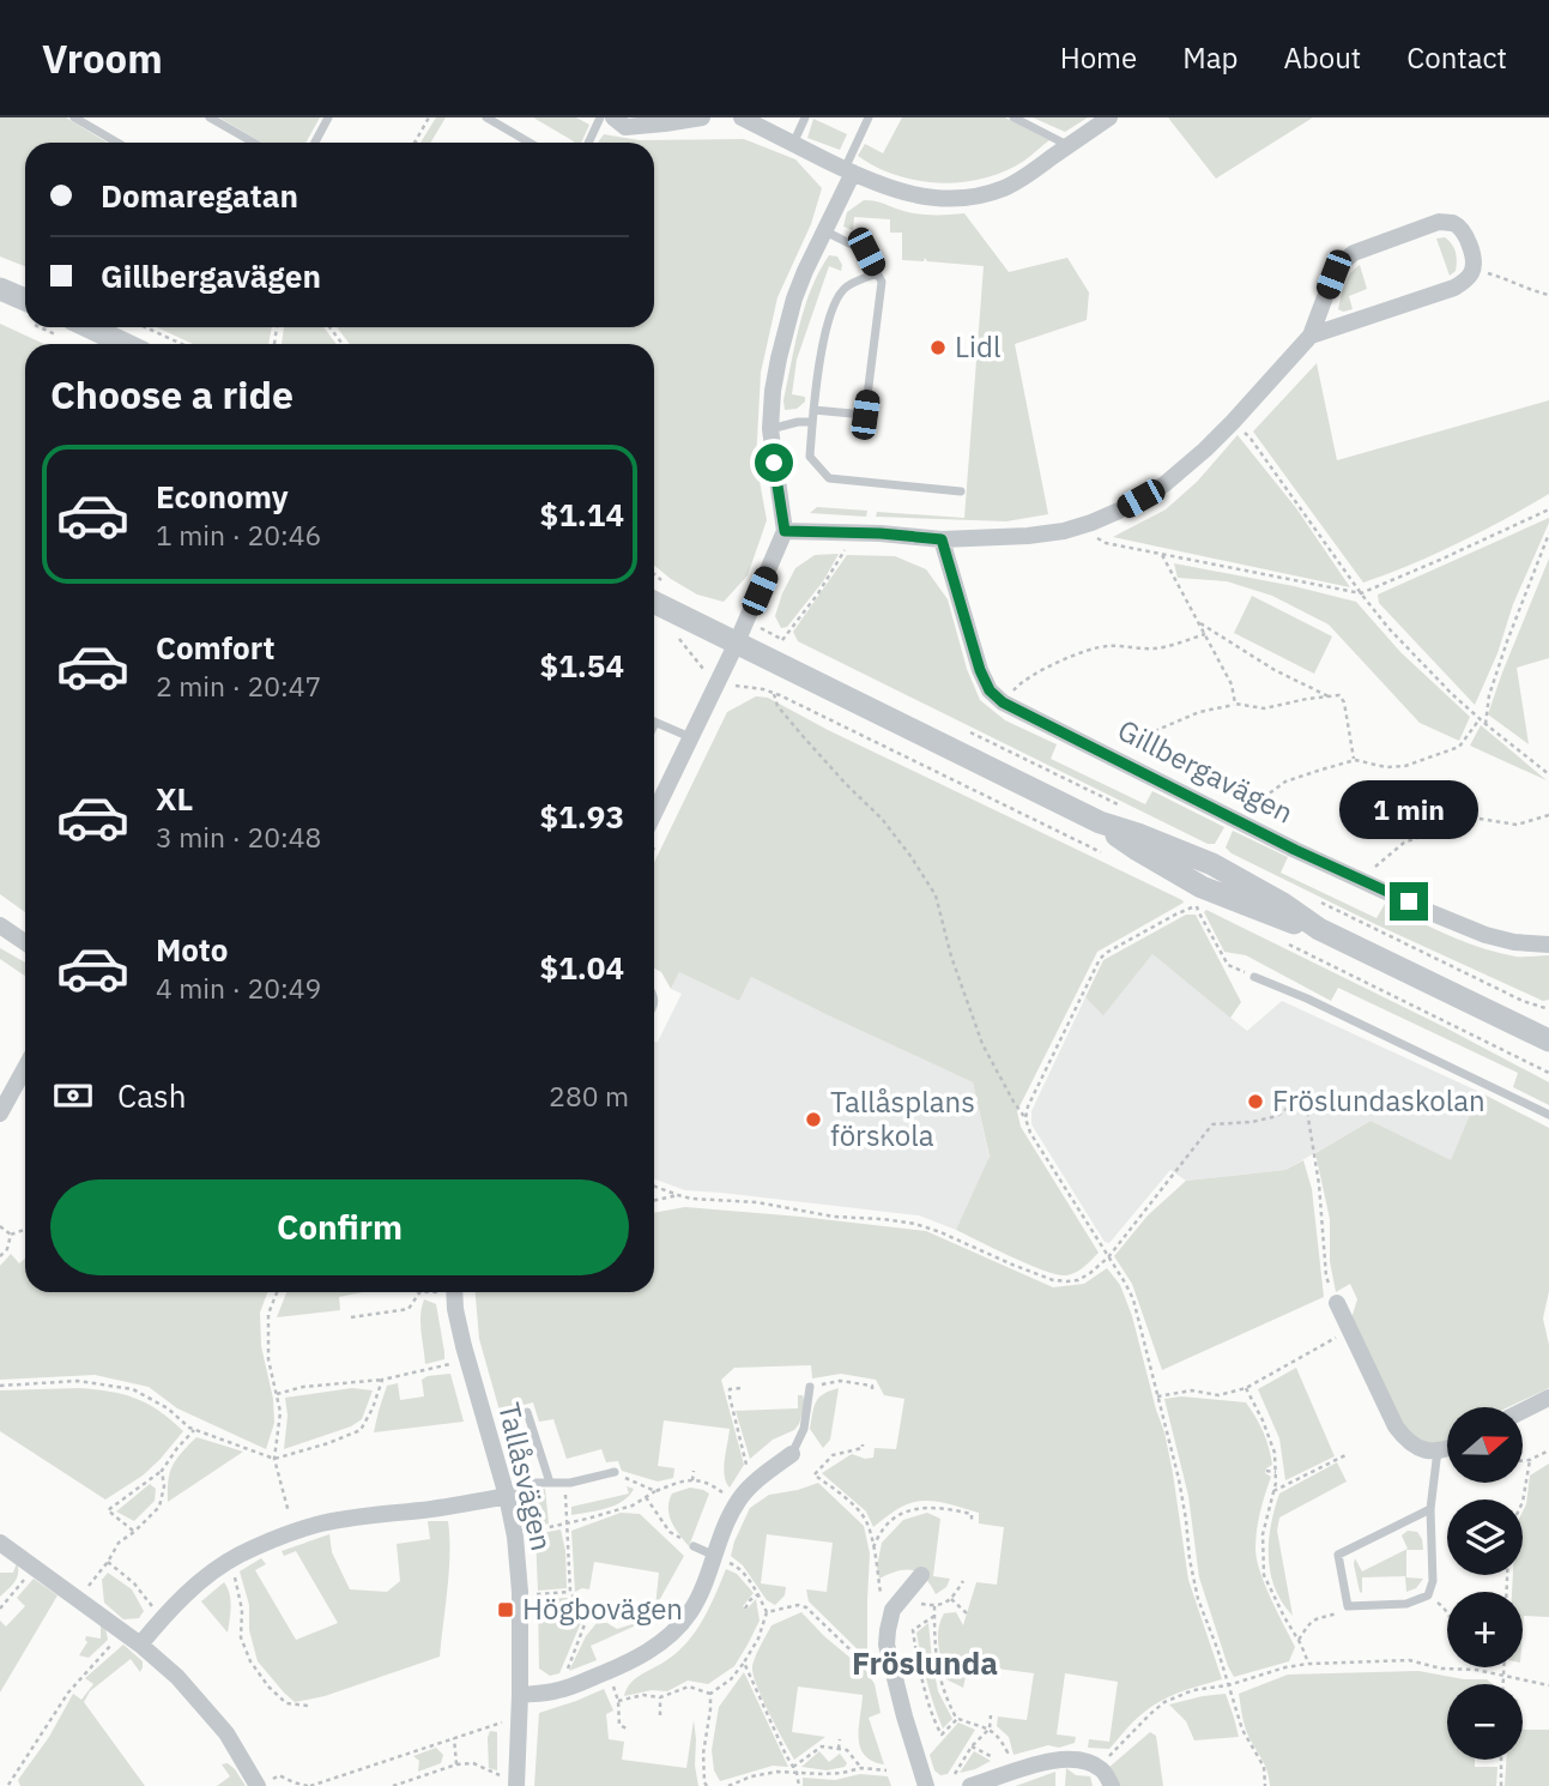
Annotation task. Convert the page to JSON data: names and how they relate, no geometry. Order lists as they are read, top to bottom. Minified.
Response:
{"streets":{"street":["Gillbergavägen","Tallåsvägen"]},"districts":["Fröslunda"],"places":{"other":["Lidl","Fröslundaskolan","Tallåsplans förskola"],"transit":["Högbovägen"]},"north":"right","page":{"header":"Vroom","nav":["Home","Map","About","Contact"],"banner":["Domaregatan","Gillbergavägen"],"heading":"Choose a ride","list":[{"name":"Economy","note":"1 min · 20:46","value":"$1.14"},{"name":"Comfort","note":"2 min · 20:47","value":"$1.54"},{"name":"XL","note":"3 min · 20:48","value":"$1.93"},{"name":"Moto","note":"4 min · 20:49","value":"$1.04"}],"bubble":"1 min","pay":["Cash","280 m"],"buttons":"Confirm","map_buttons":["+","−"]}}
